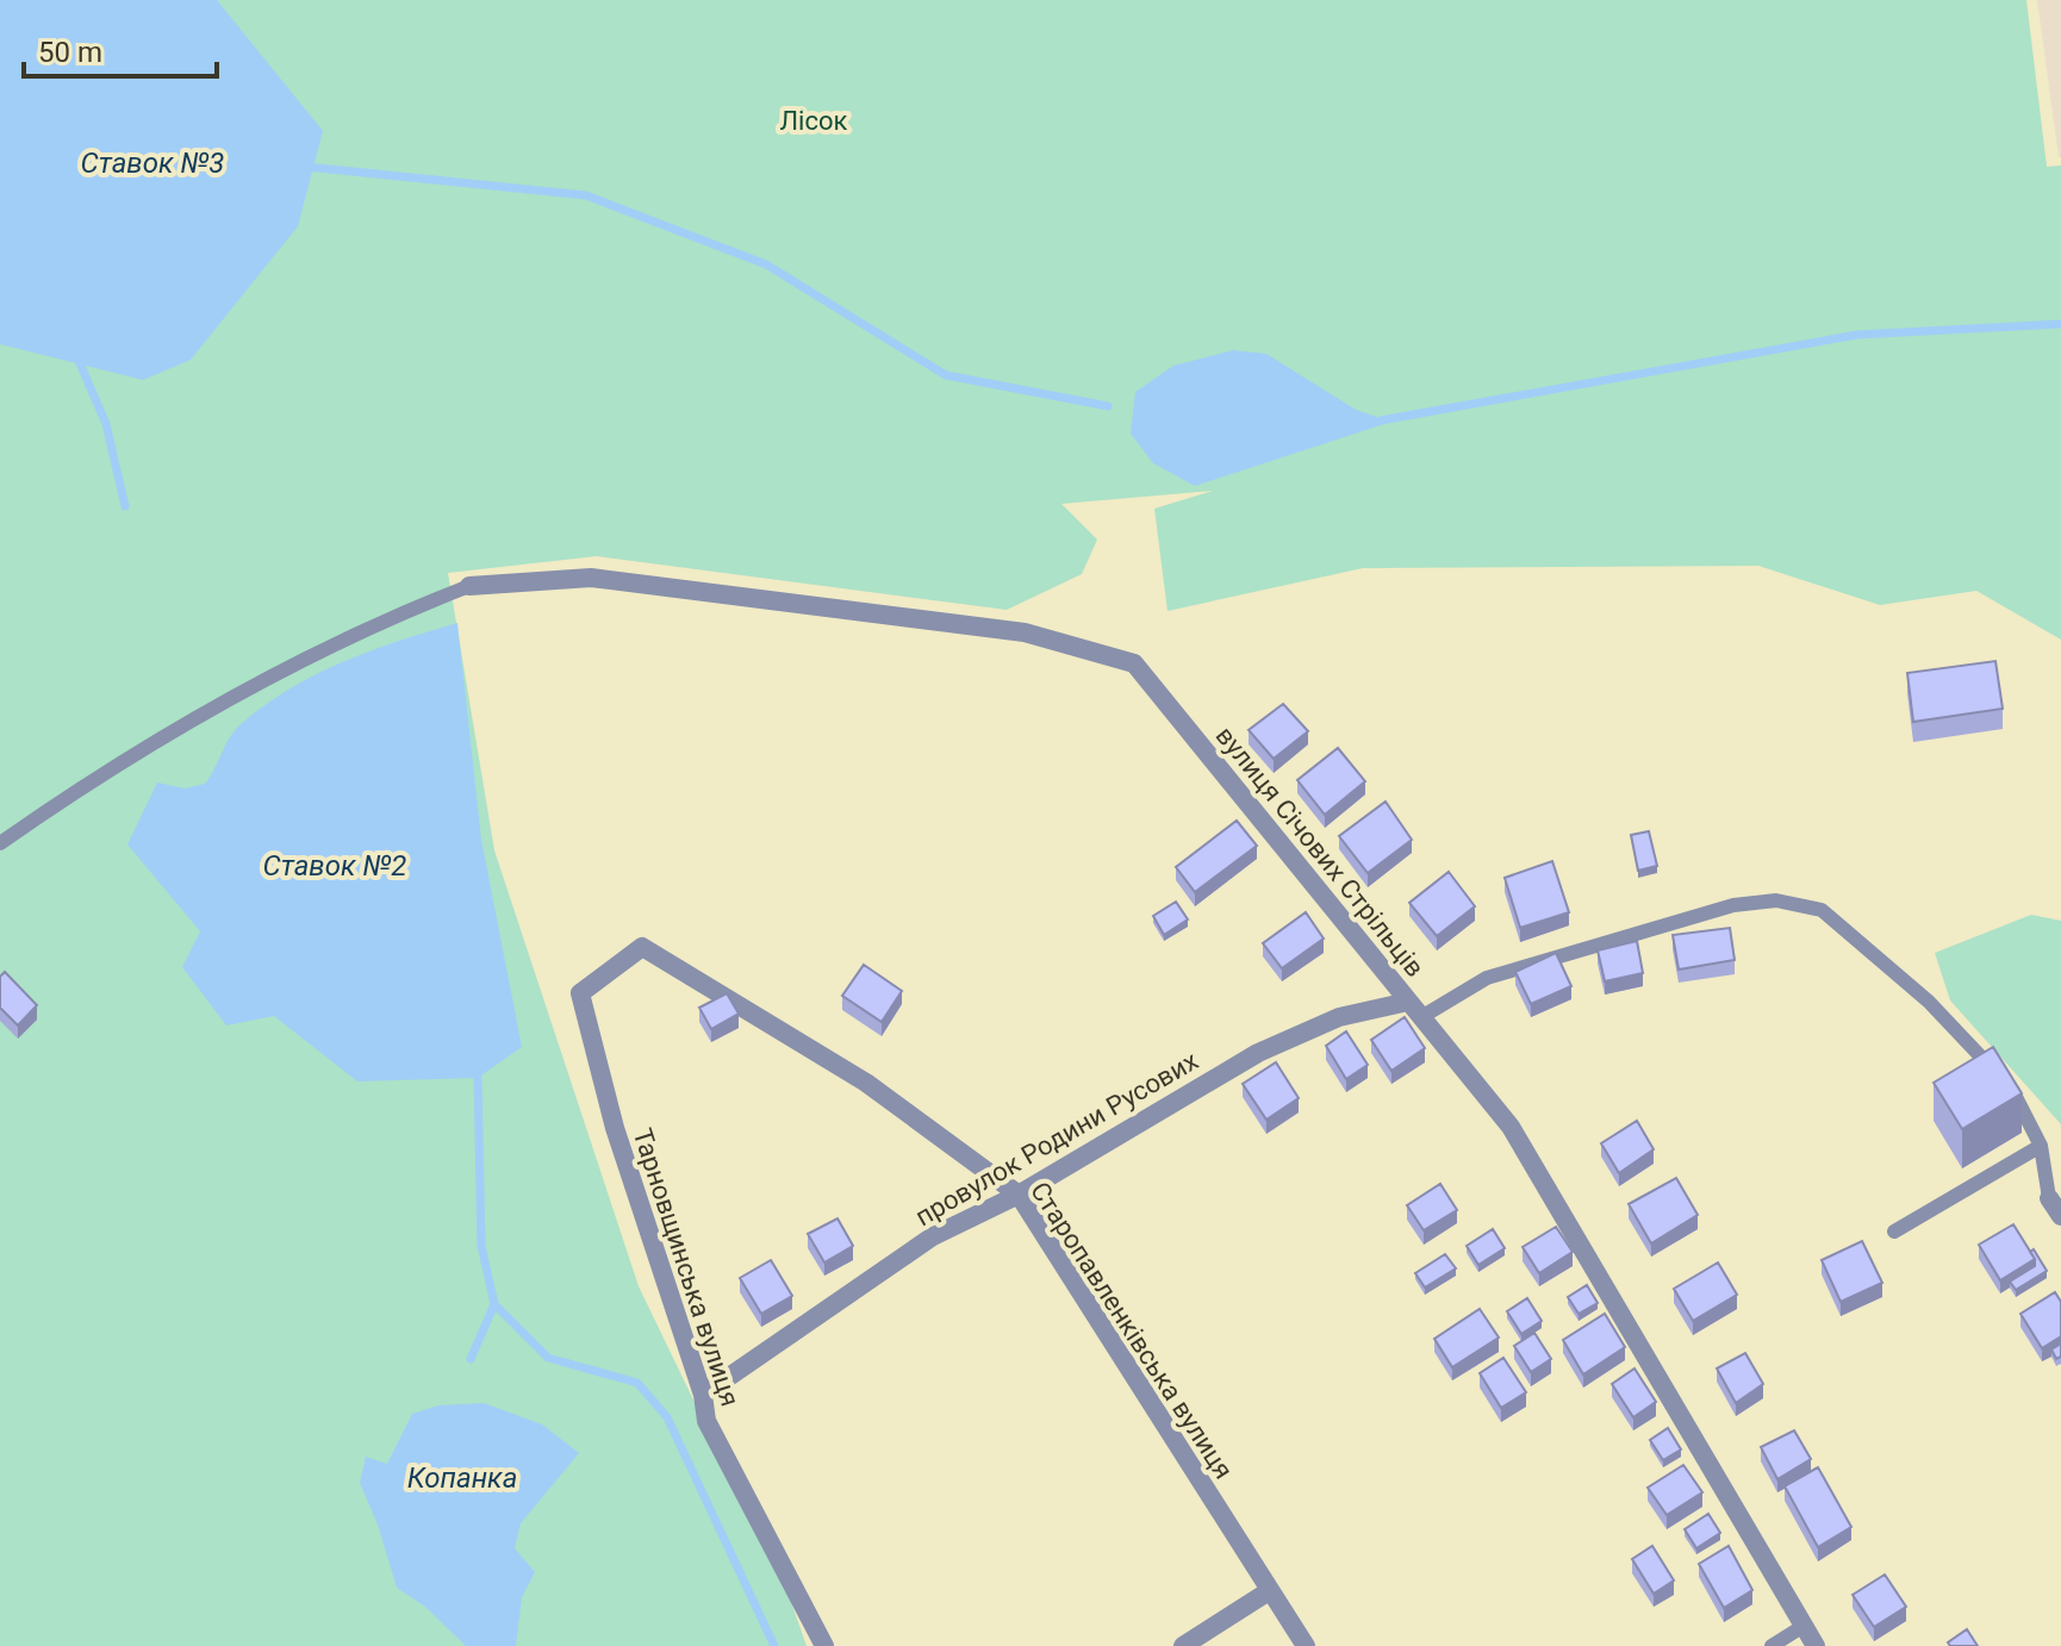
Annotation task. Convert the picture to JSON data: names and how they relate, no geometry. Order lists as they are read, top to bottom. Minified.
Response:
{"streets":{"street":["вулиця Січових Стрільців","провулок Родини Русових","Тарновщинська вулиця","Старопавленківська вулиця"]},"crossings":[["вулиця Січових Стрільців","провулок Родини Русових"],["провулок Родини Русових","Тарновщинська вулиця"],["провулок Родини Русових","Старопавленківська вулиця"],["Тарновщинська вулиця","Старопавленківська вулиця"]],"water":["Ставок №3","Ставок №2","Копанка"],"parks":["Лісок"],"scale_bar":"50 m"}
